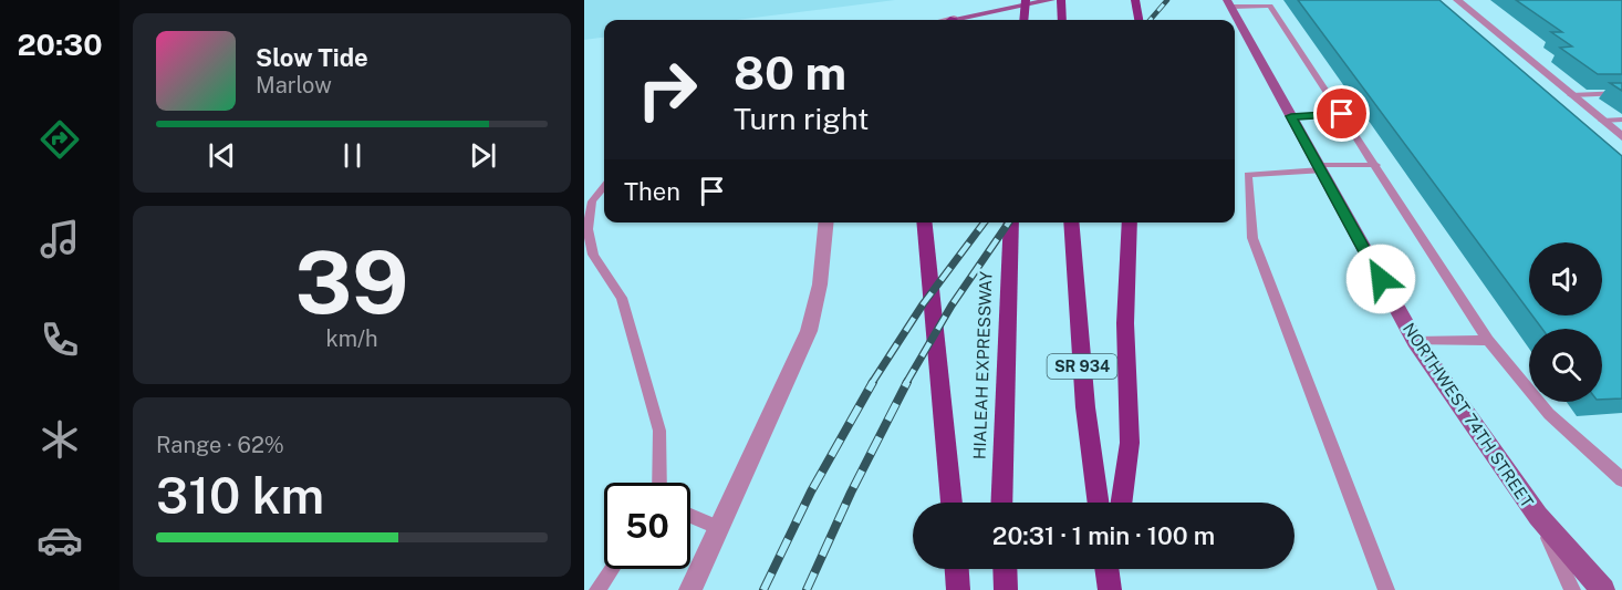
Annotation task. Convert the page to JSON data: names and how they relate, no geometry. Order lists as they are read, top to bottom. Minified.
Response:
{"streets":{"main road":["HIALEAH EXPRESSWAY","SR 934","NORTHWEST 74TH STREET"]},"page":{"tabs":"20:30","turn":["80 m","Turn right"],"song":["Slow Tide","Marlow"],"then":"Then","tile":[["39","km/h"],["Range · 62%","310 km"]],"limit":"50","trip":"20:31 · 1 min · 100 m"}}
